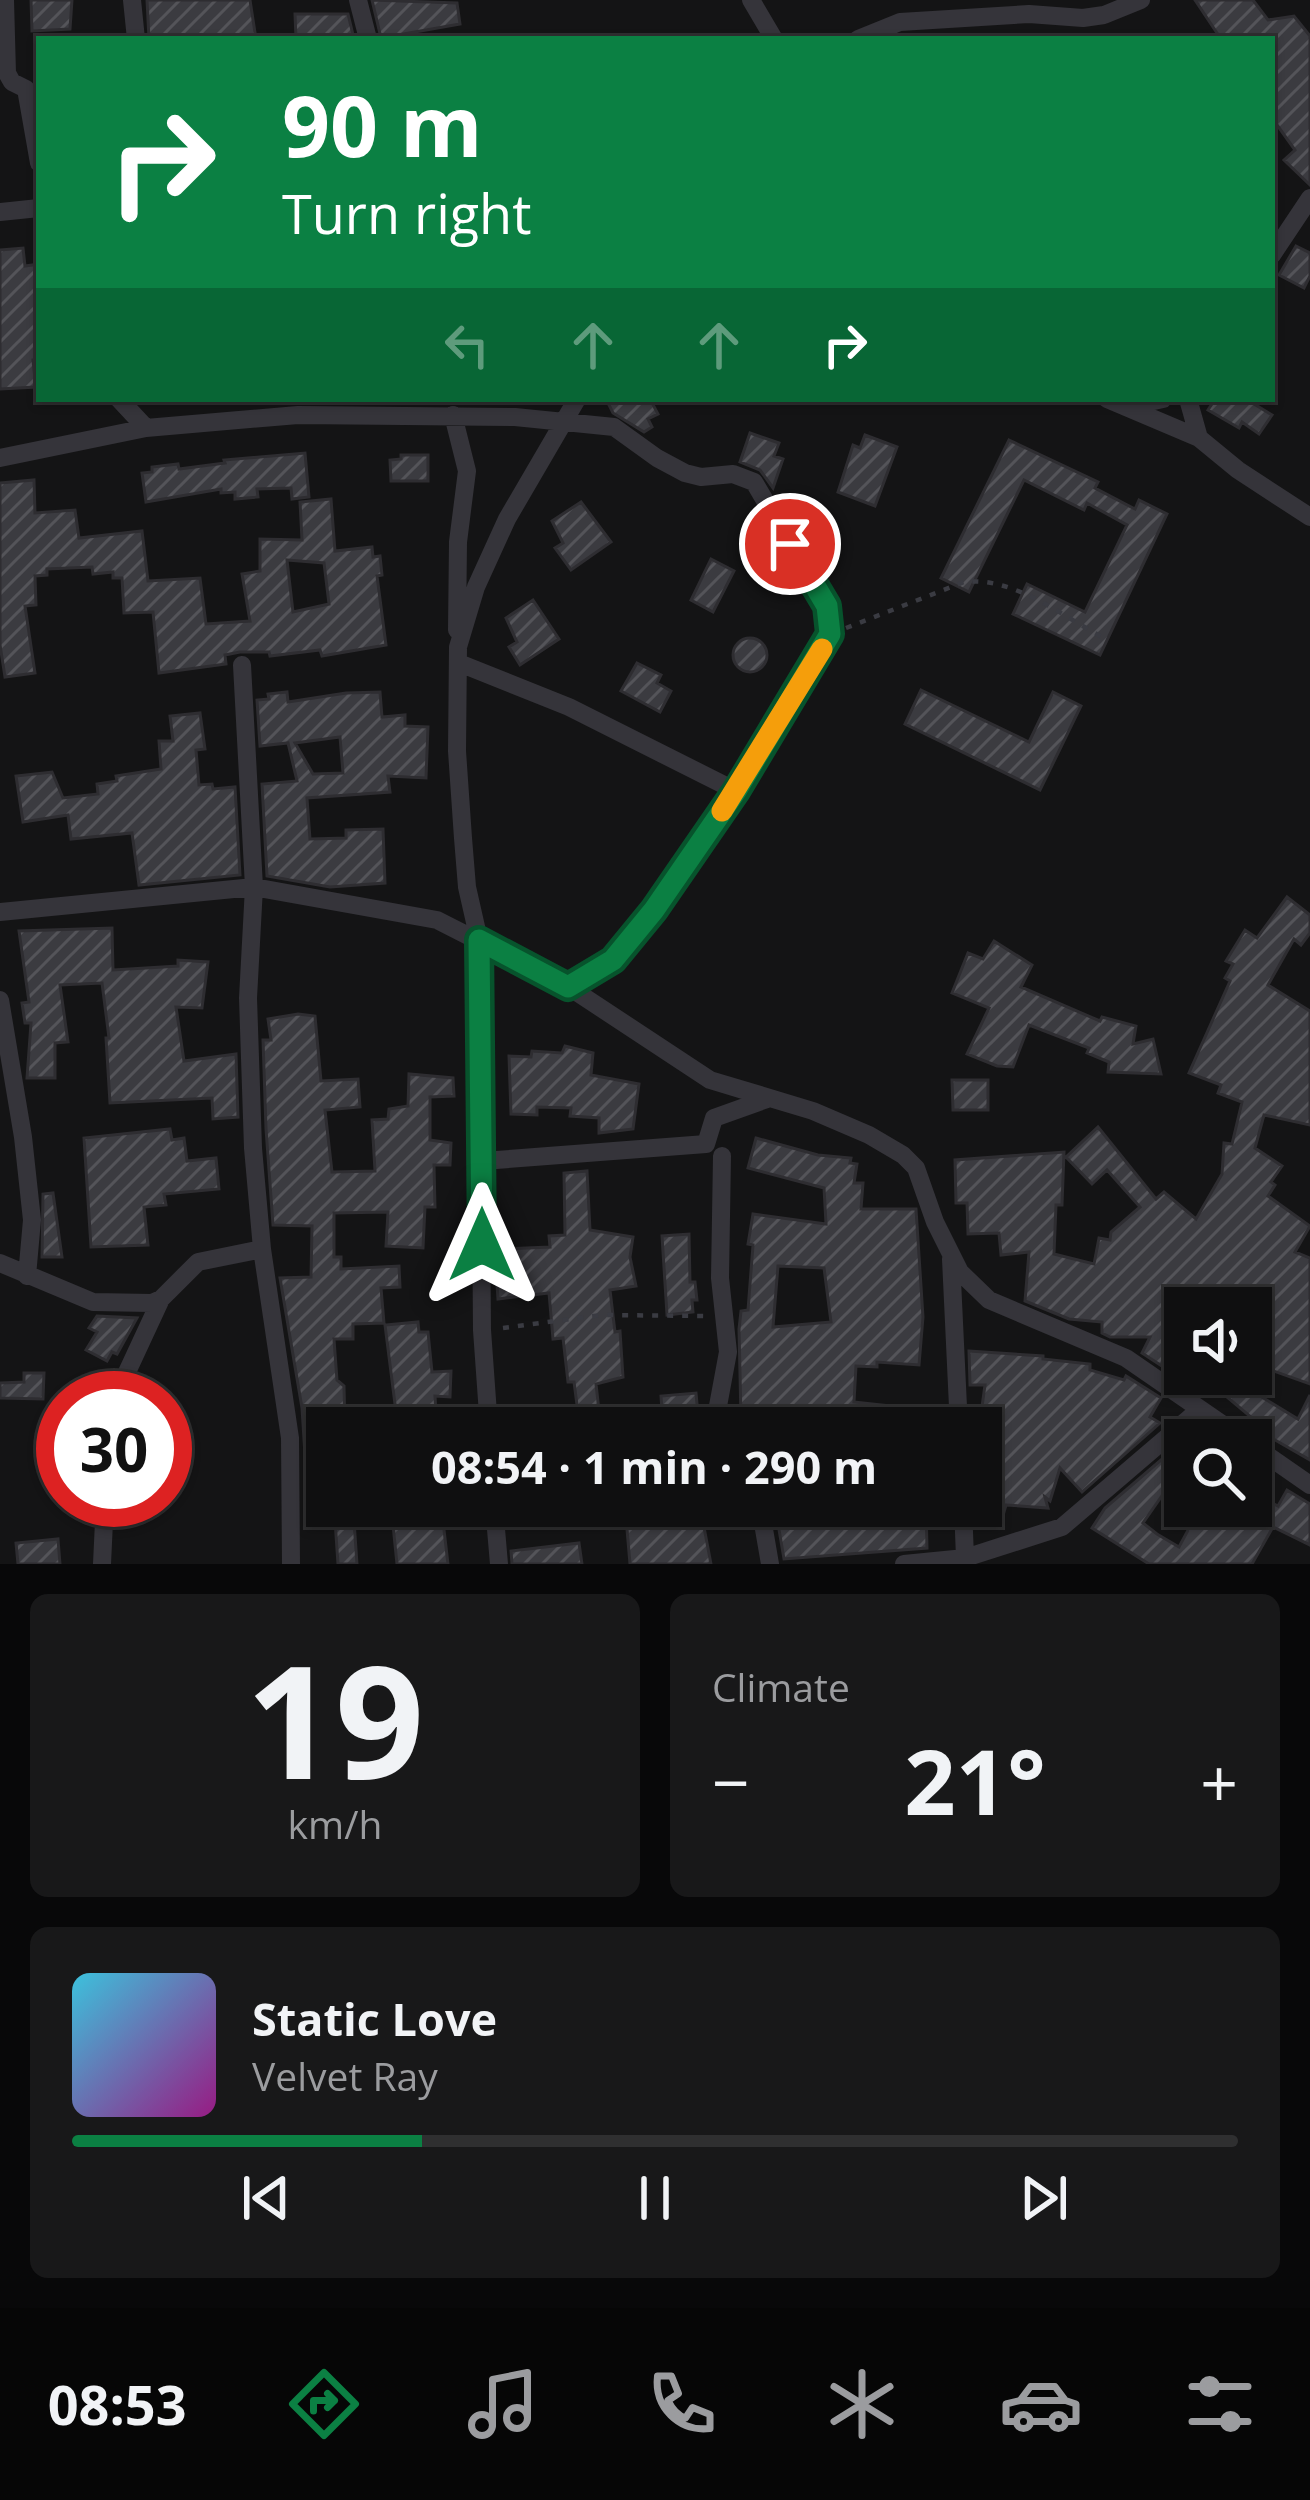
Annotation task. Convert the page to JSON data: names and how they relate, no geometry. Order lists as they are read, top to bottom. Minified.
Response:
{"page":{"turn":["90 m","Turn right"],"limit":"30","trip":"08:54 · 1 min · 290 m","tile":[["19","km/h"],"Climate"],"heat":["−","21°","+"],"song":["Static Love","Velvet Ray"],"tabs":"08:53"}}
